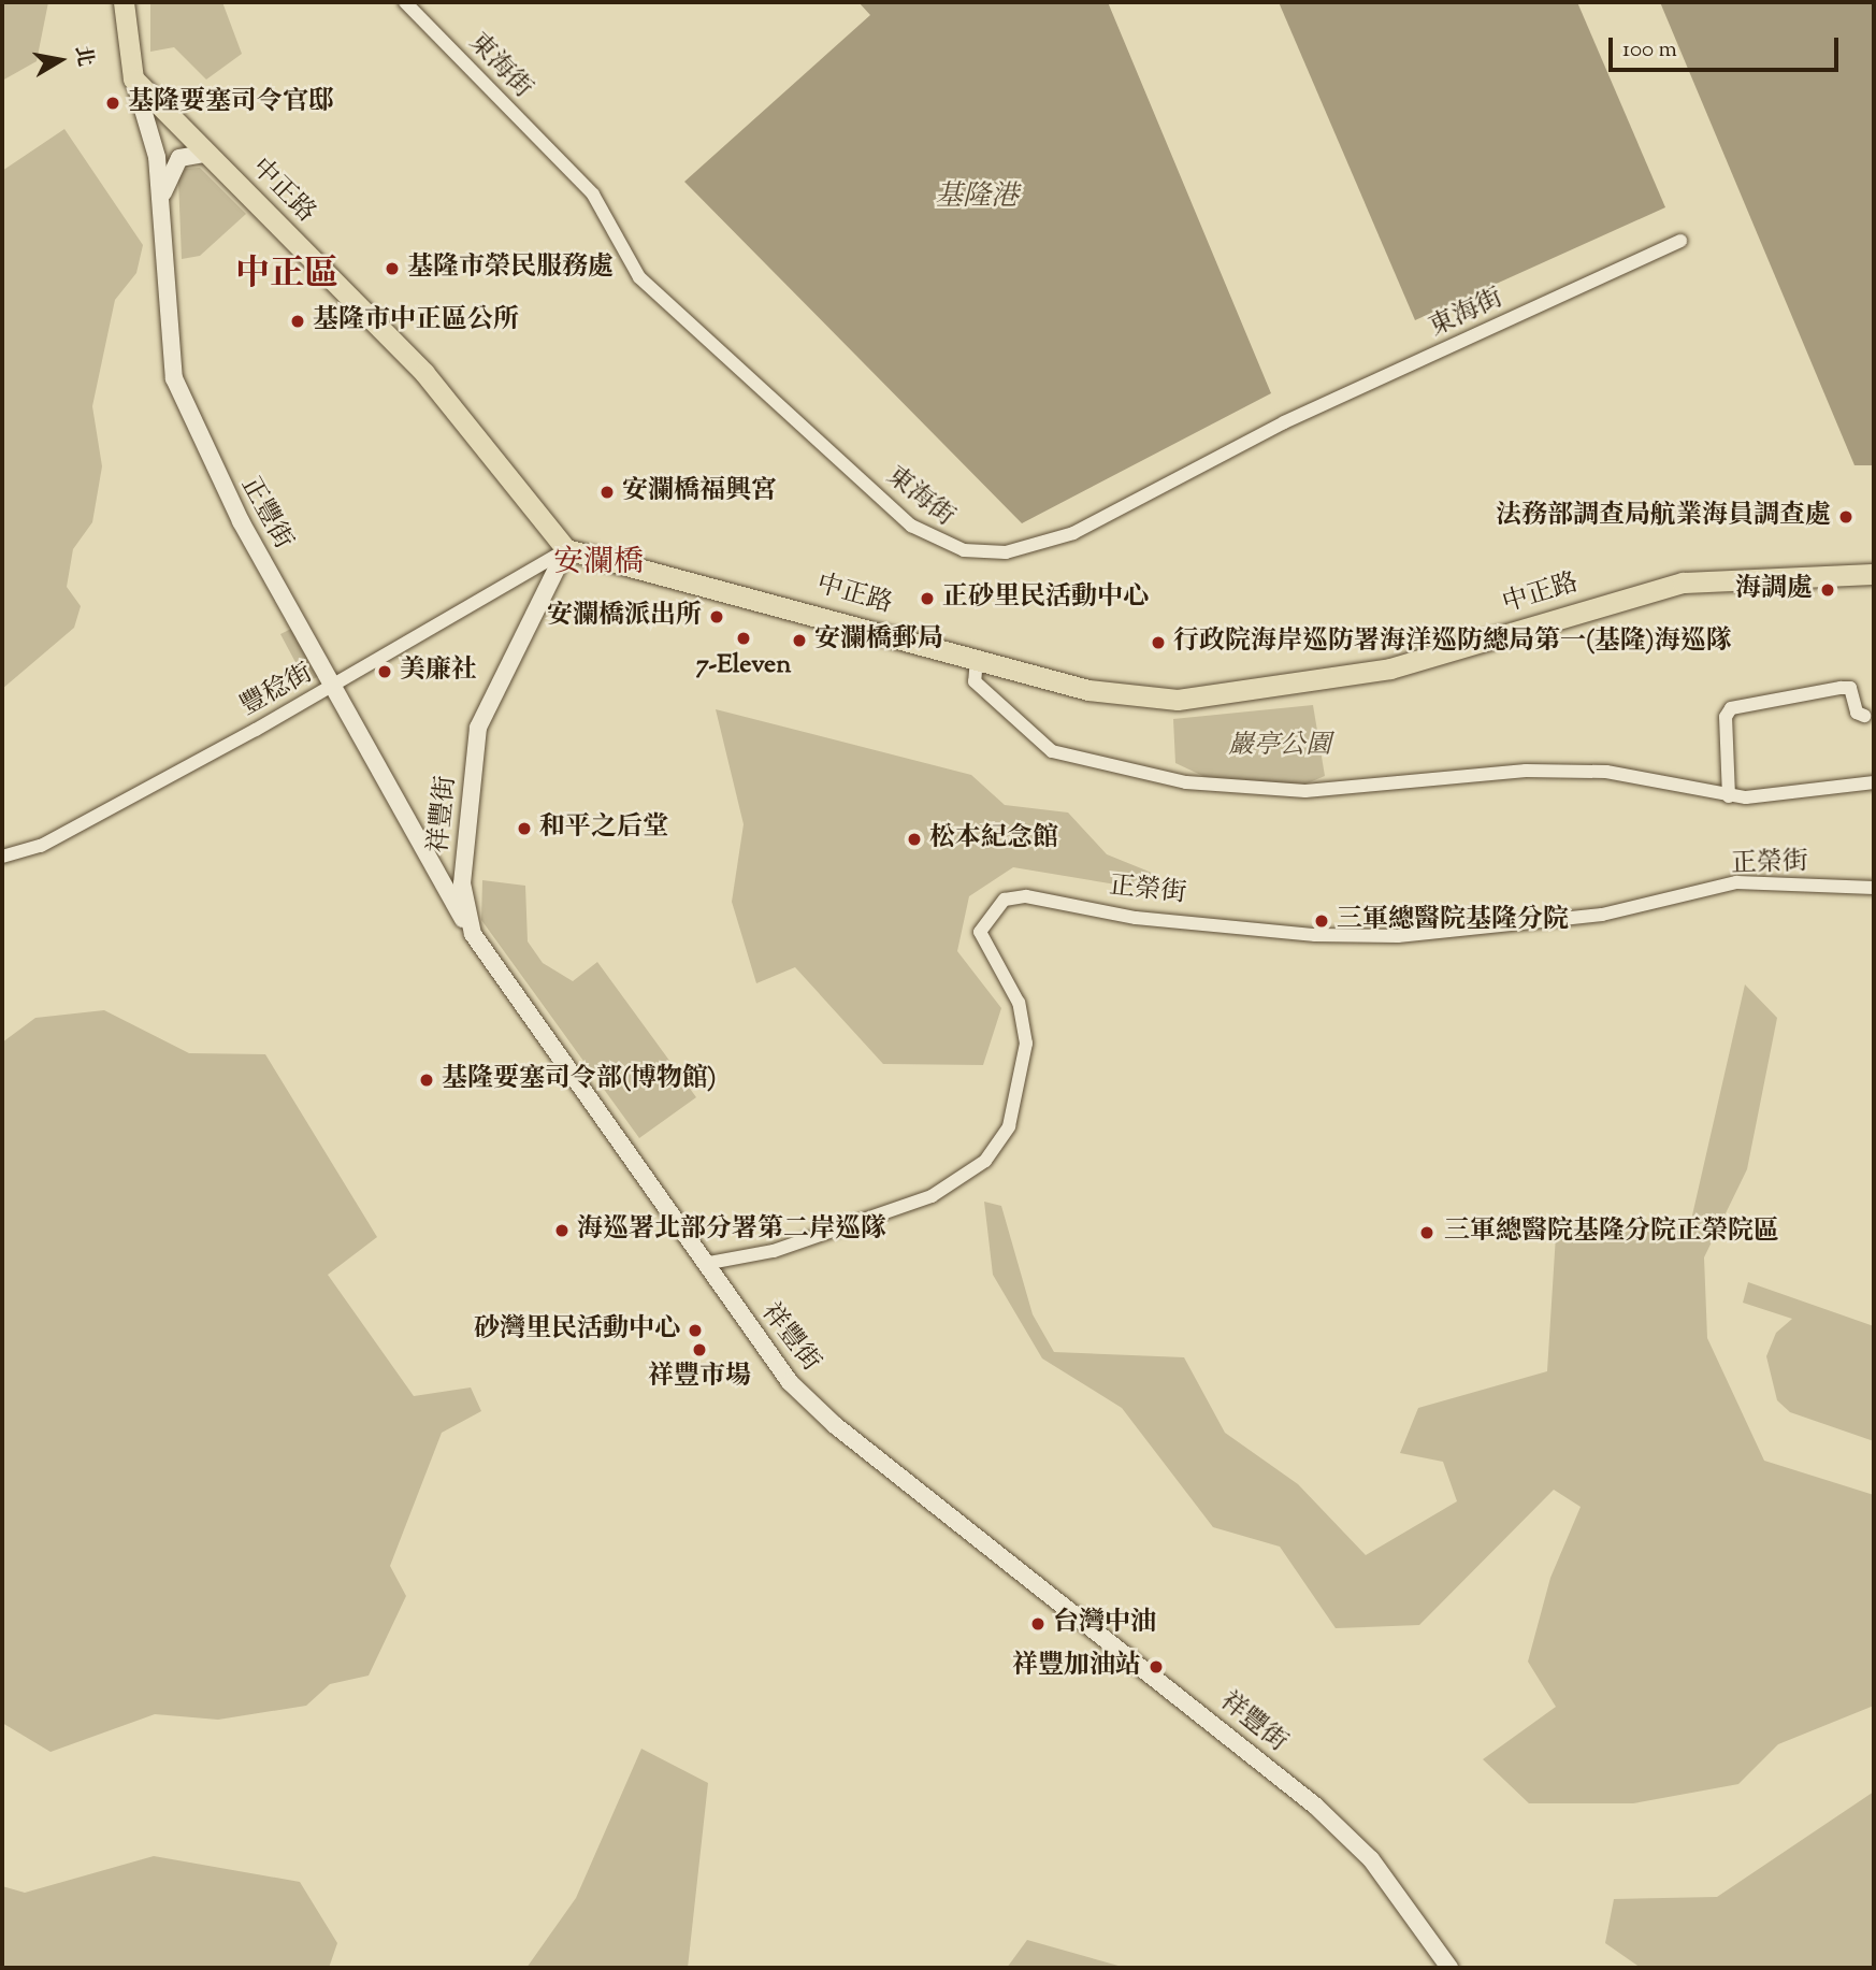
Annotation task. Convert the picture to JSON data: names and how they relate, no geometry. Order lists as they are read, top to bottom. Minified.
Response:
{"streets":{"main road":["中正路"],"street":["東海街","正豐街","豐稔街","祥豐街","正榮街"]},"crossings":[["中正路","正豐街"],["中正路","豐稔街"],["中正路","祥豐街"],["正豐街","豐稔街"],["正豐街","祥豐街"],["豐稔街","祥豐街"],["祥豐街","正榮街"]],"districts":["中正區","安瀾橋"],"water":["基隆港"],"parks":["巖亭公園"],"places":["基隆要塞司令官邸","基隆市榮民服務處","基隆市中正區公所","安瀾橋福興宮","法務部調查局航業海員調查處","海調處","正砂里民活動中心","安瀾橋派出所","7-Eleven","安瀾橋郵局","行政院海岸巡防署海洋巡防總局第一(基隆)海巡隊","美廉社","和平之后堂","松本紀念館","三軍總醫院基隆分院","基隆要塞司令部(博物館)","海巡署北部分署第二岸巡隊","三軍總醫院基隆分院正榮院區","砂灣里民活動中心","祥豐市場","台灣中油","祥豐加油站"],"scale_bar":"100 m","north":"right"}
